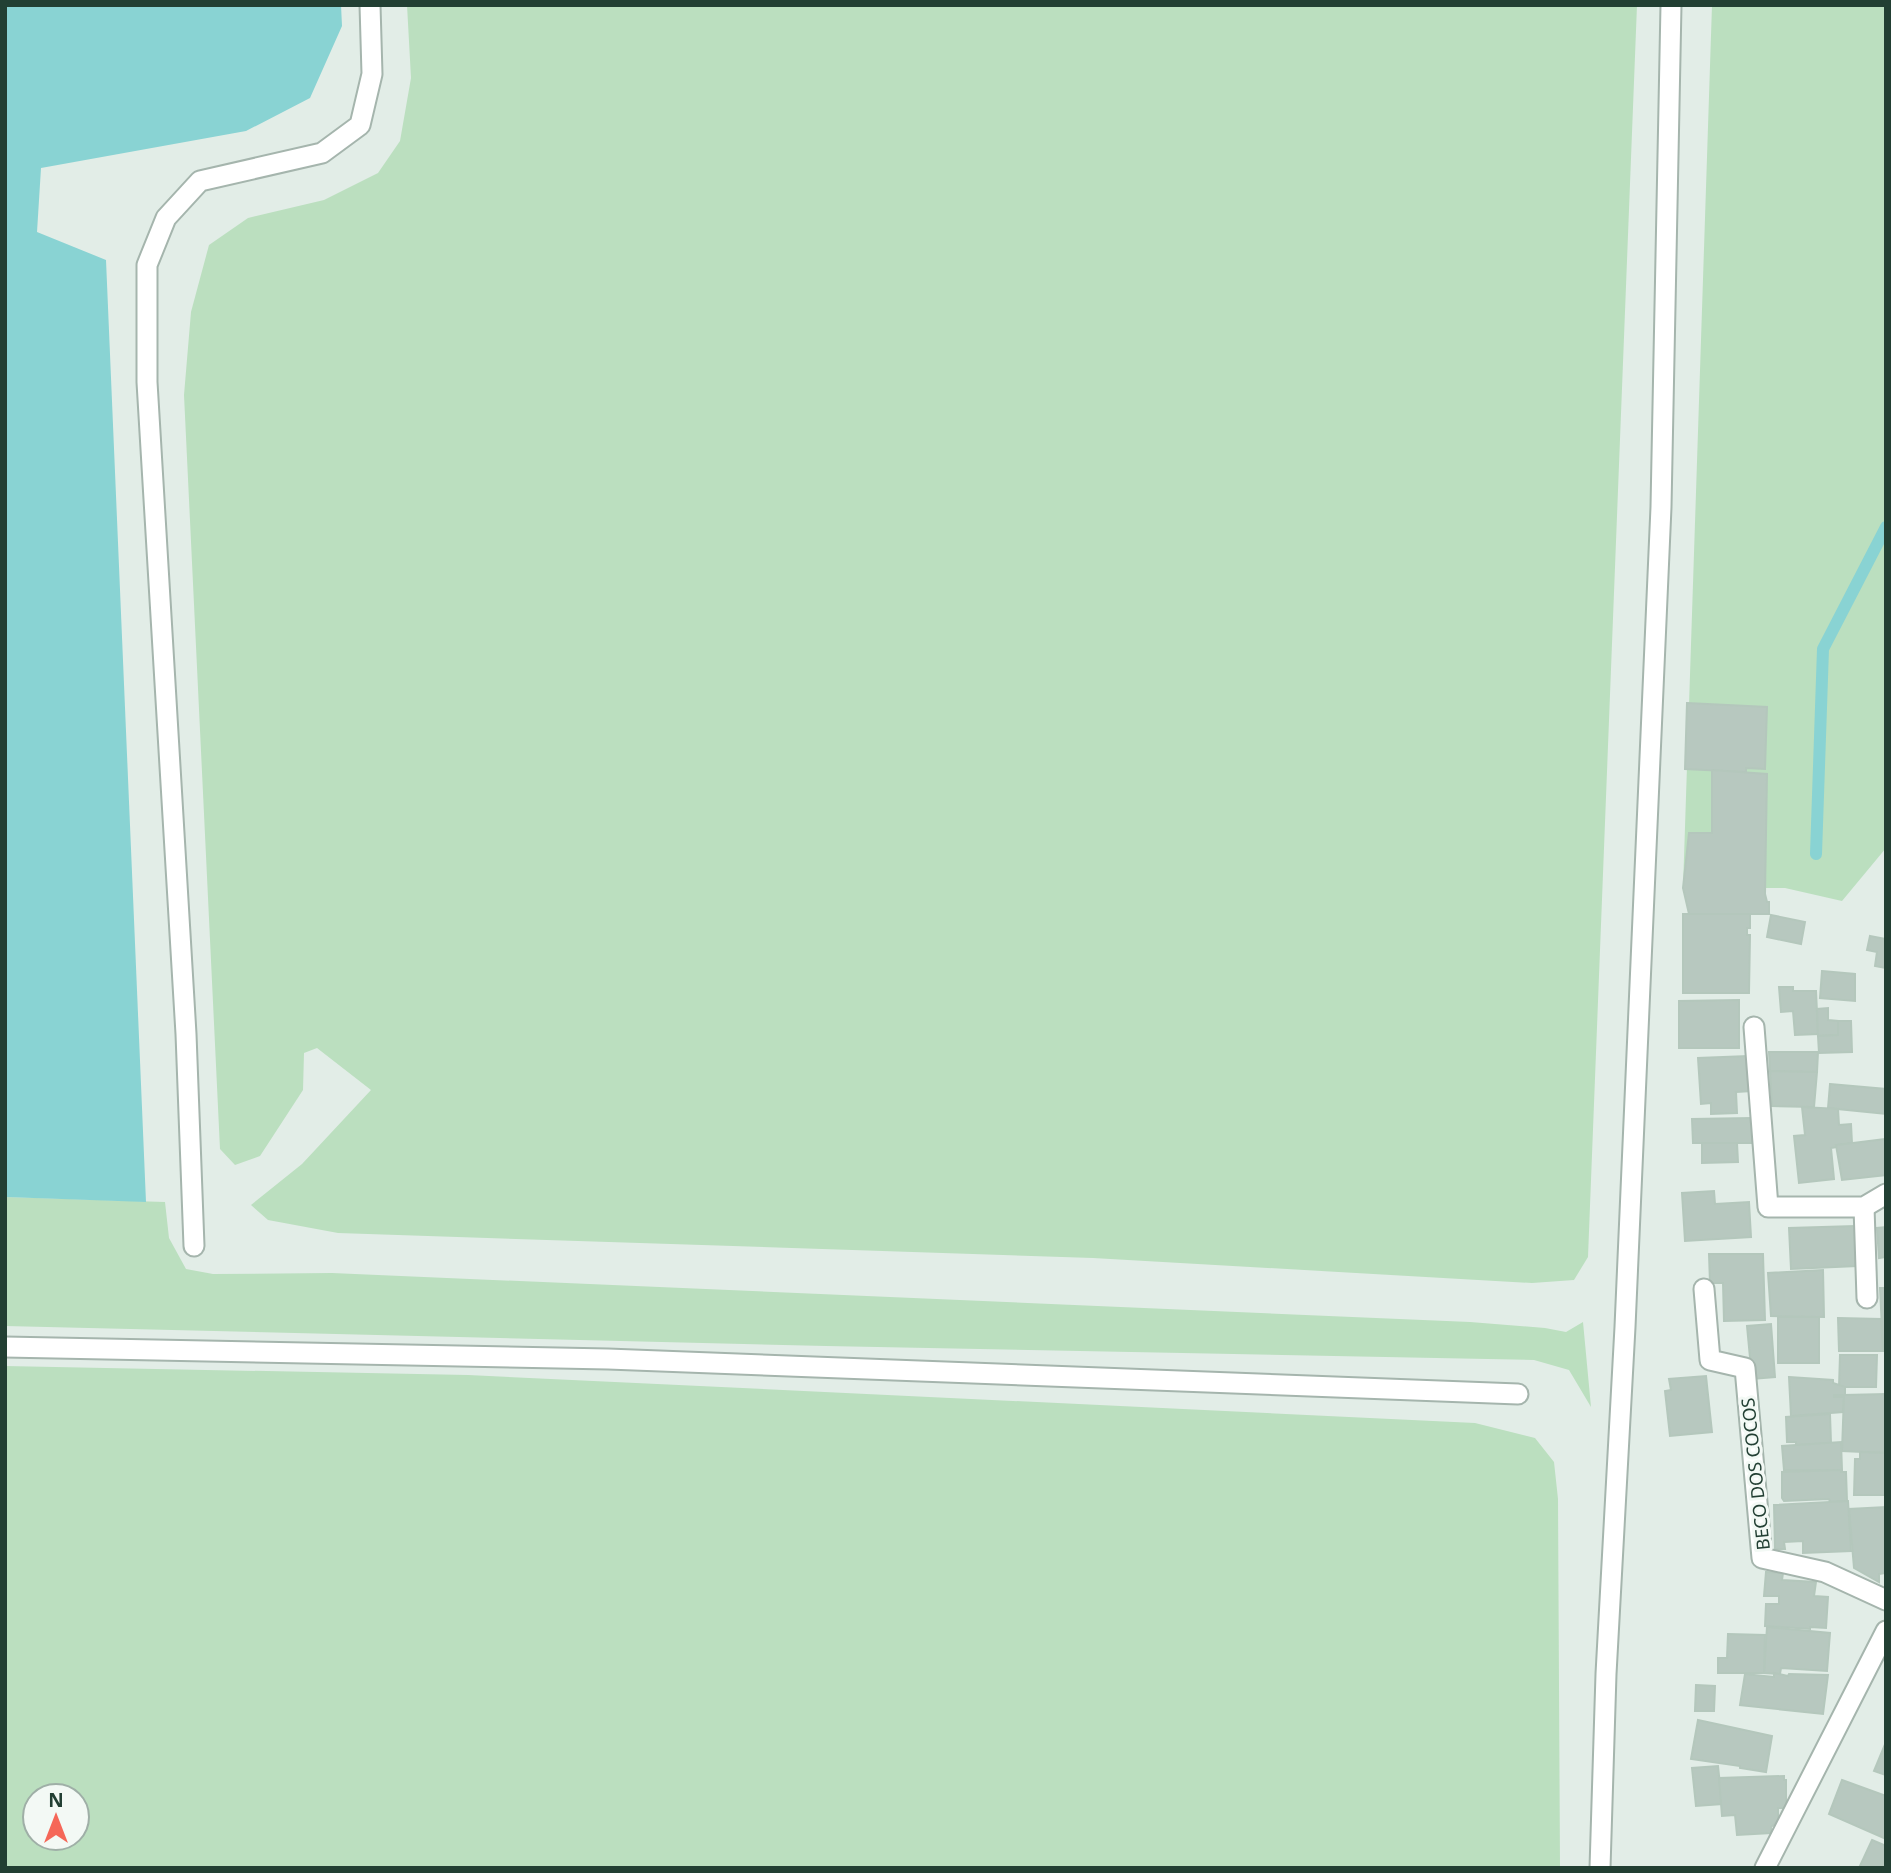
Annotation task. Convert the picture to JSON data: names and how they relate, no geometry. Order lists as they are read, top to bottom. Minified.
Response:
{"streets":{"lane":["BECO DOS COCOS"]},"north":"top"}
